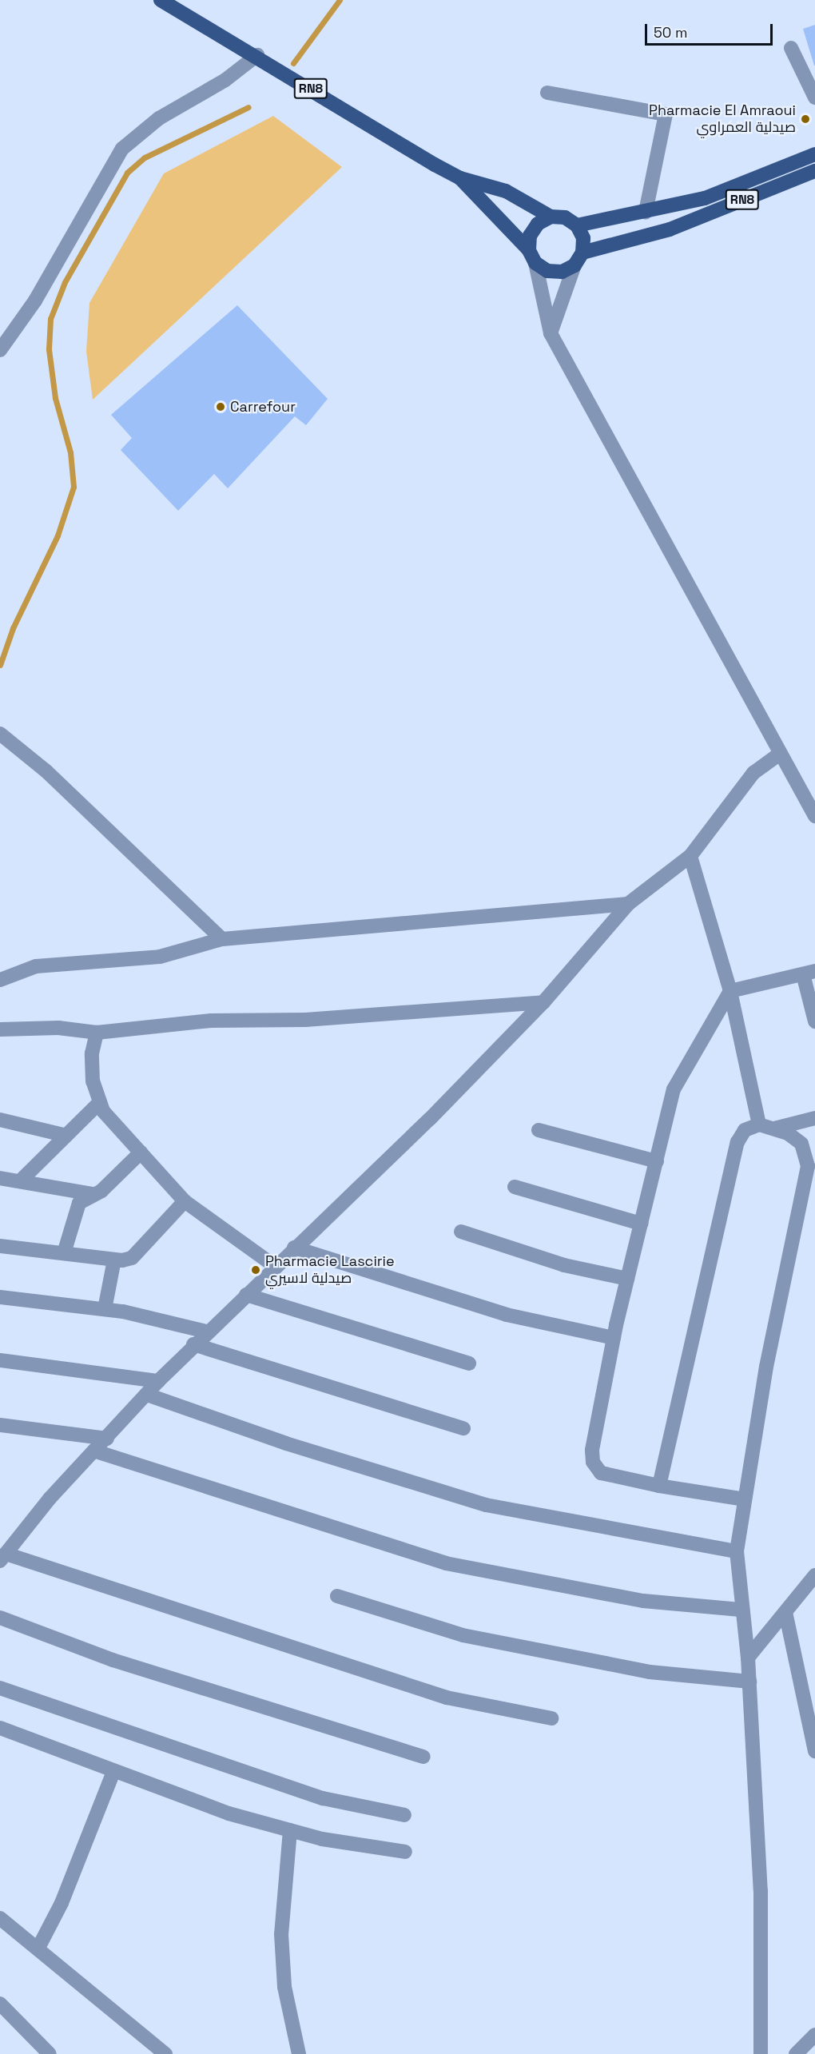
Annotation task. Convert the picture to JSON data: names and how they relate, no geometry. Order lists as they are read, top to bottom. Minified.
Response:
{"streets":{"main road":["RN8"]},"places":["Pharmacie El Amraoui صيدلية العمراوي","Carrefour","Pharmacie Lascirie صيدلية لاسيري"],"scale_bar":"50 m"}
